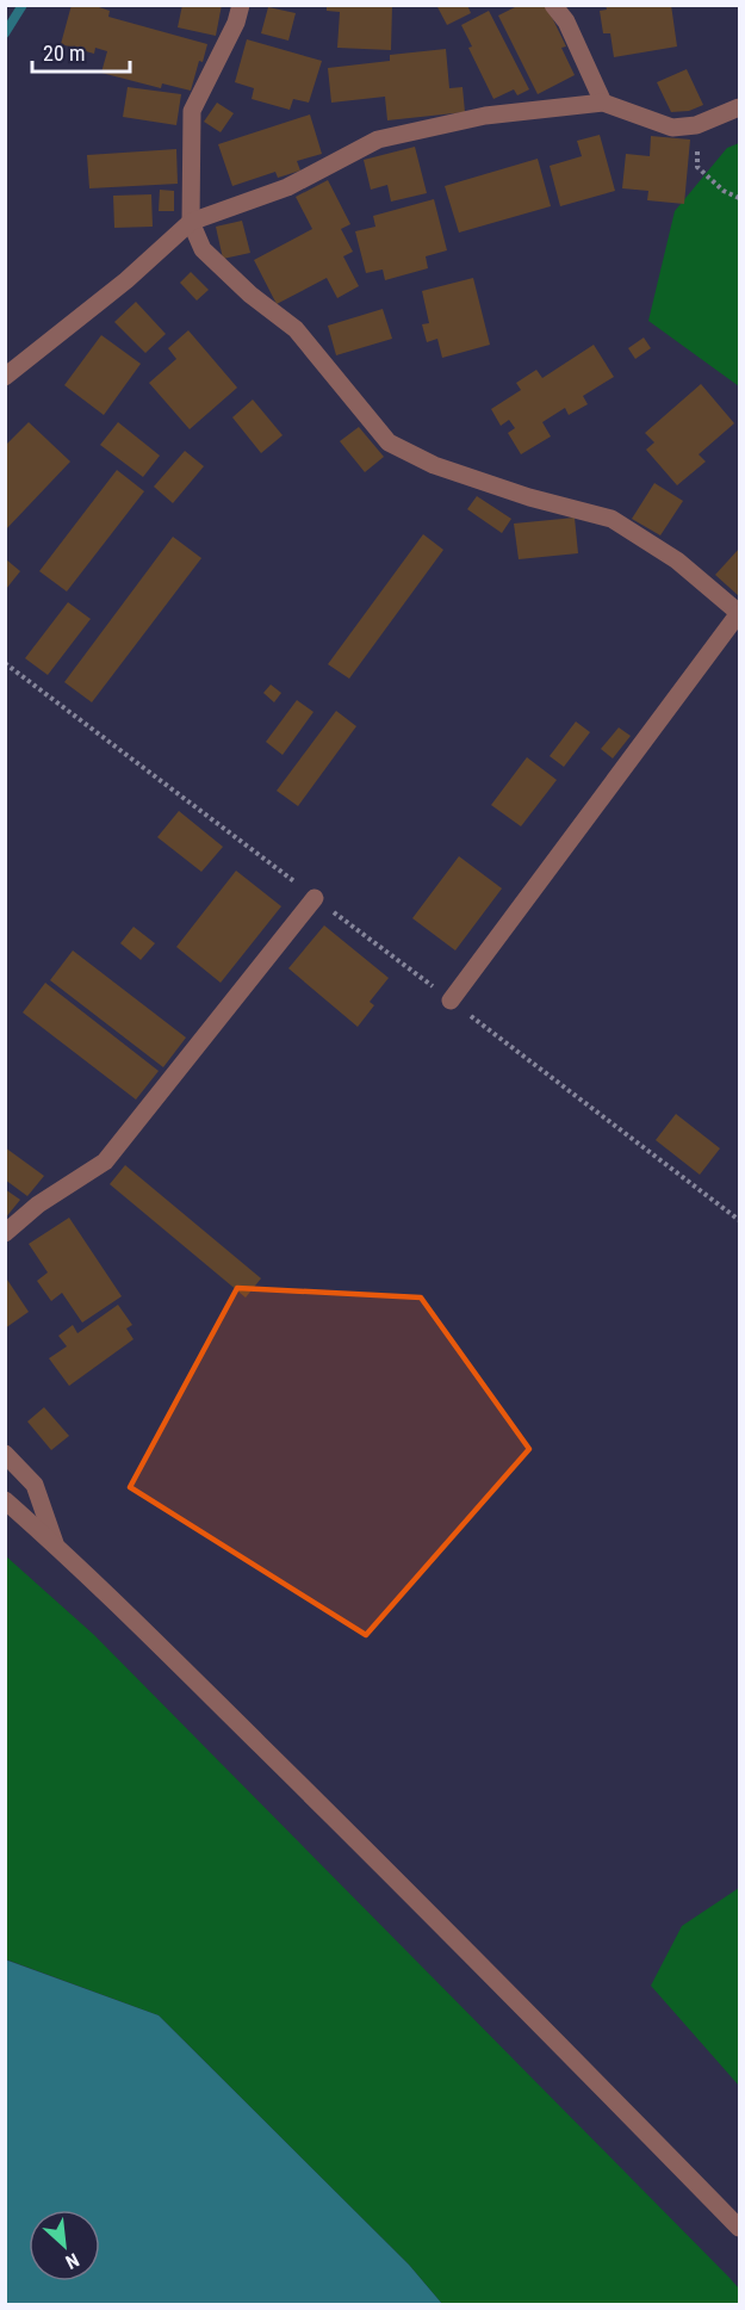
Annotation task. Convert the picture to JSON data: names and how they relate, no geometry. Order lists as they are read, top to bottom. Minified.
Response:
{"scale_bar":"20 m","north":"bottom right"}
